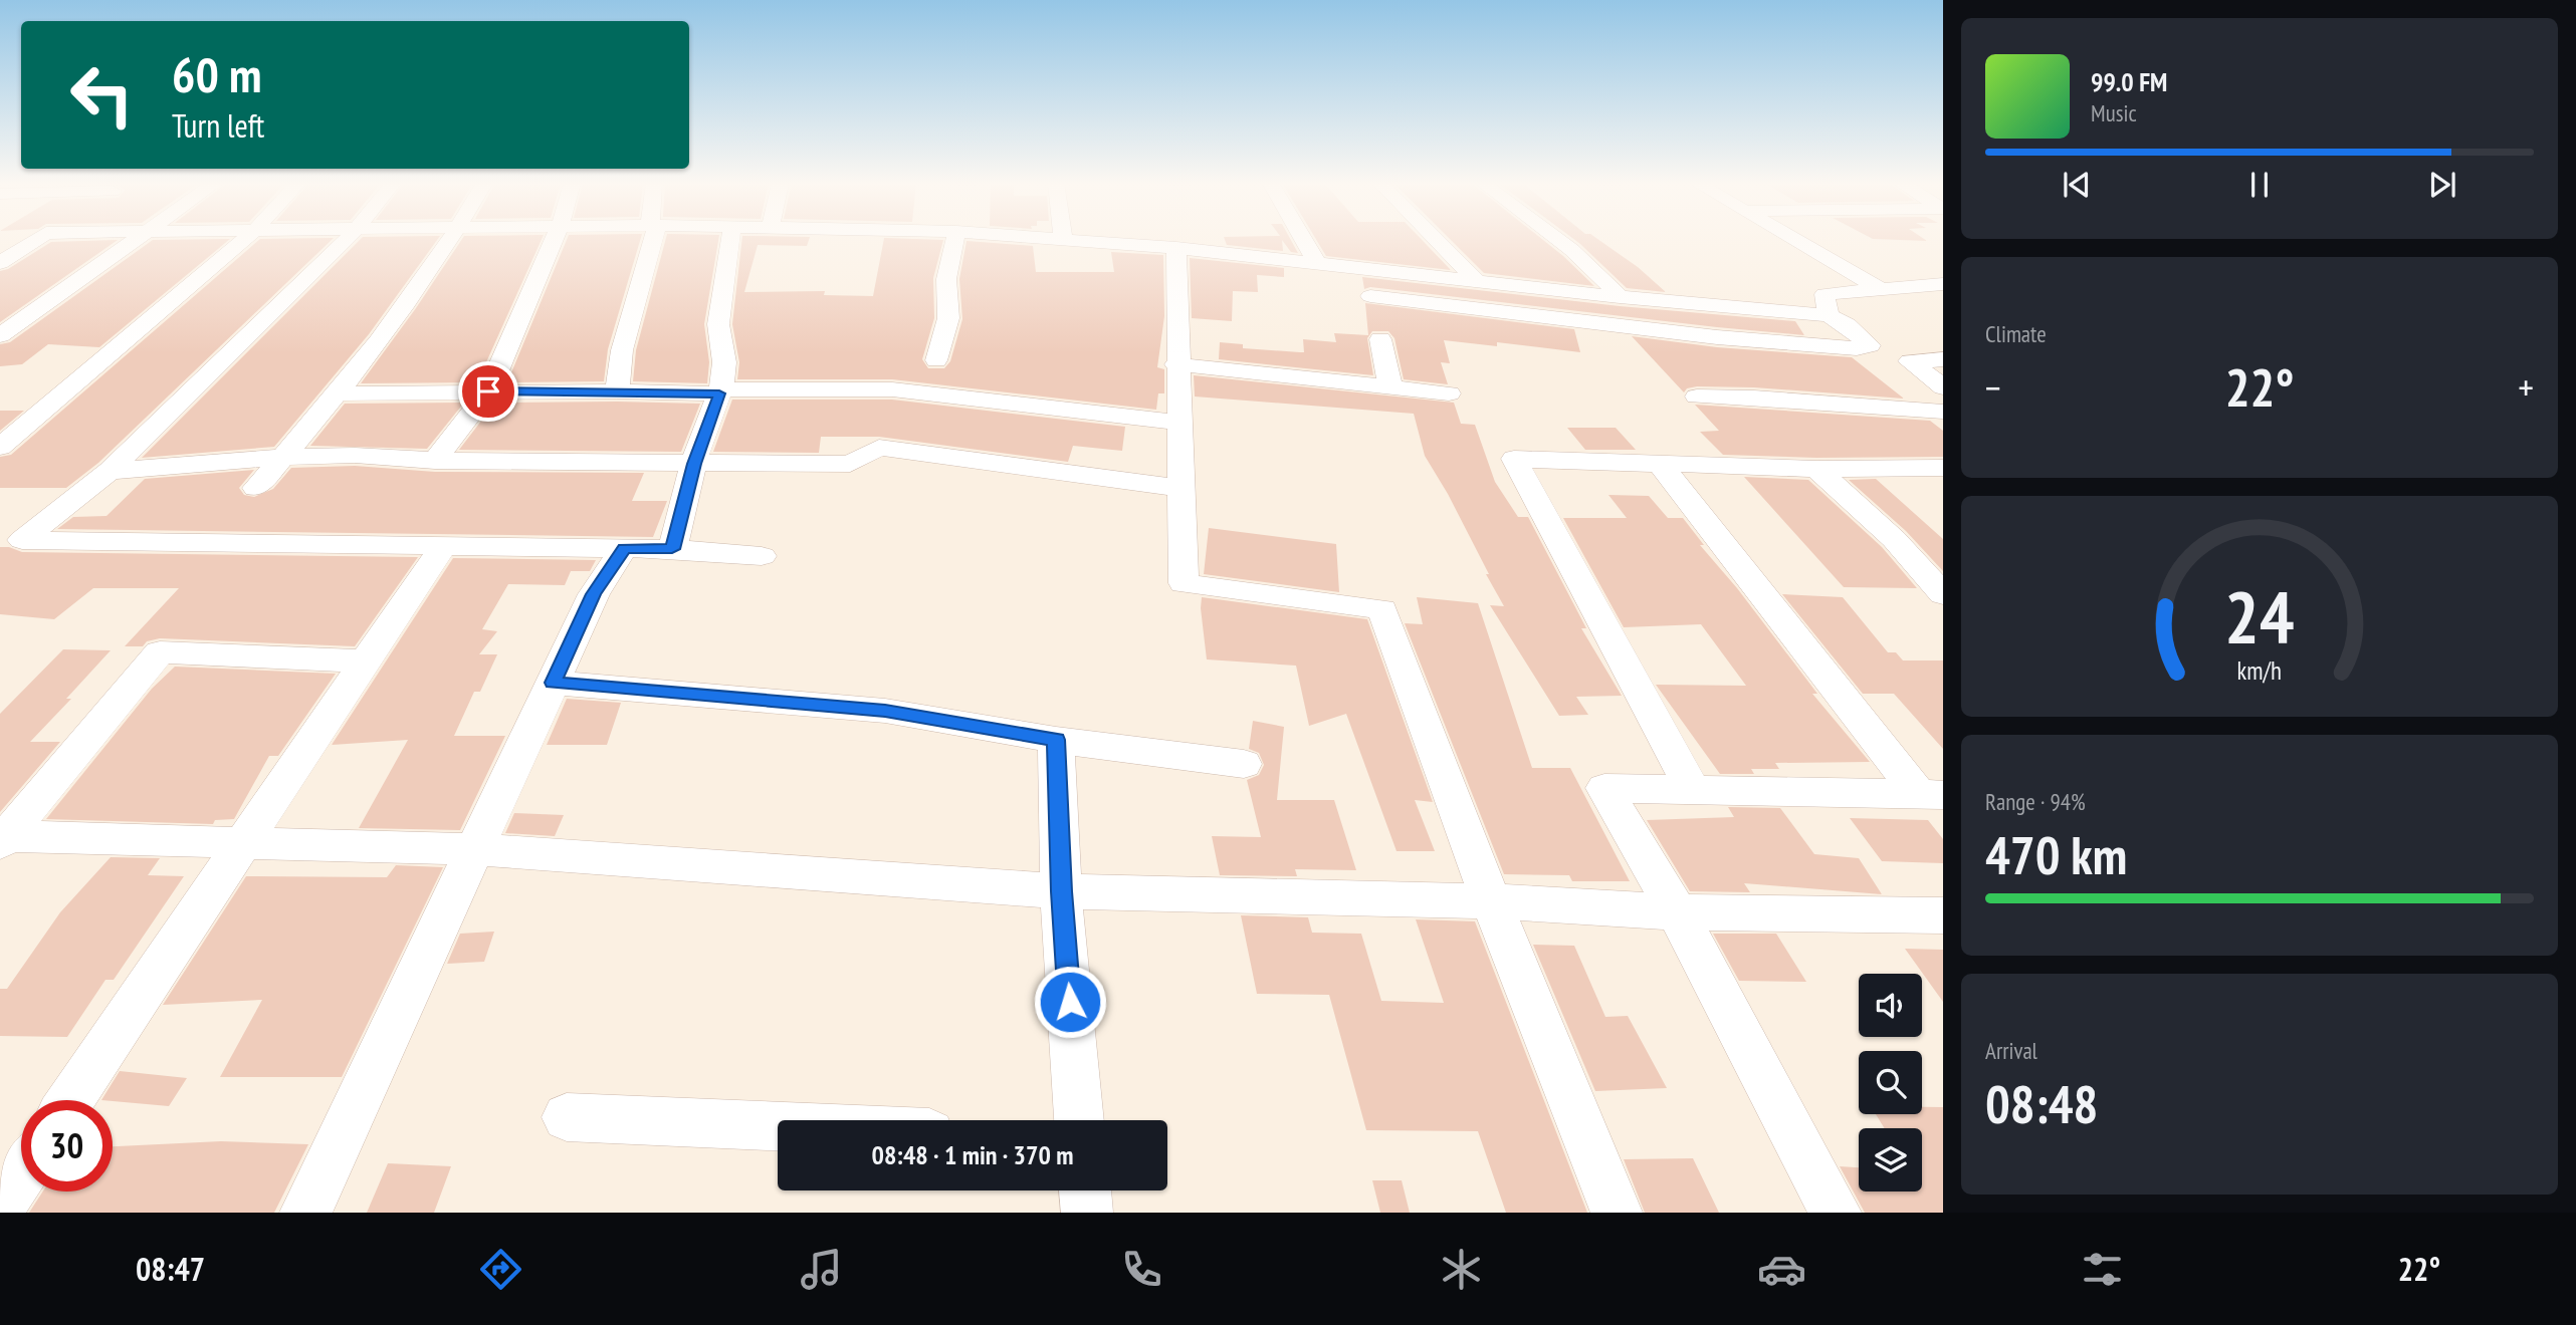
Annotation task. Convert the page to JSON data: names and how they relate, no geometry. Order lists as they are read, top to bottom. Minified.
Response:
{"page":{"turn":["60 m","Turn left"],"song":["99.0 FM","Music"],"tile":["Climate",["Range · 94%","470 km"],["Arrival","08:48"]],"heat":["−","22°","+"],"limit":"30","trip":"08:48 · 1 min · 370 m","tabs":["08:47","22°"],"gauge":["24","km/h"]}}
